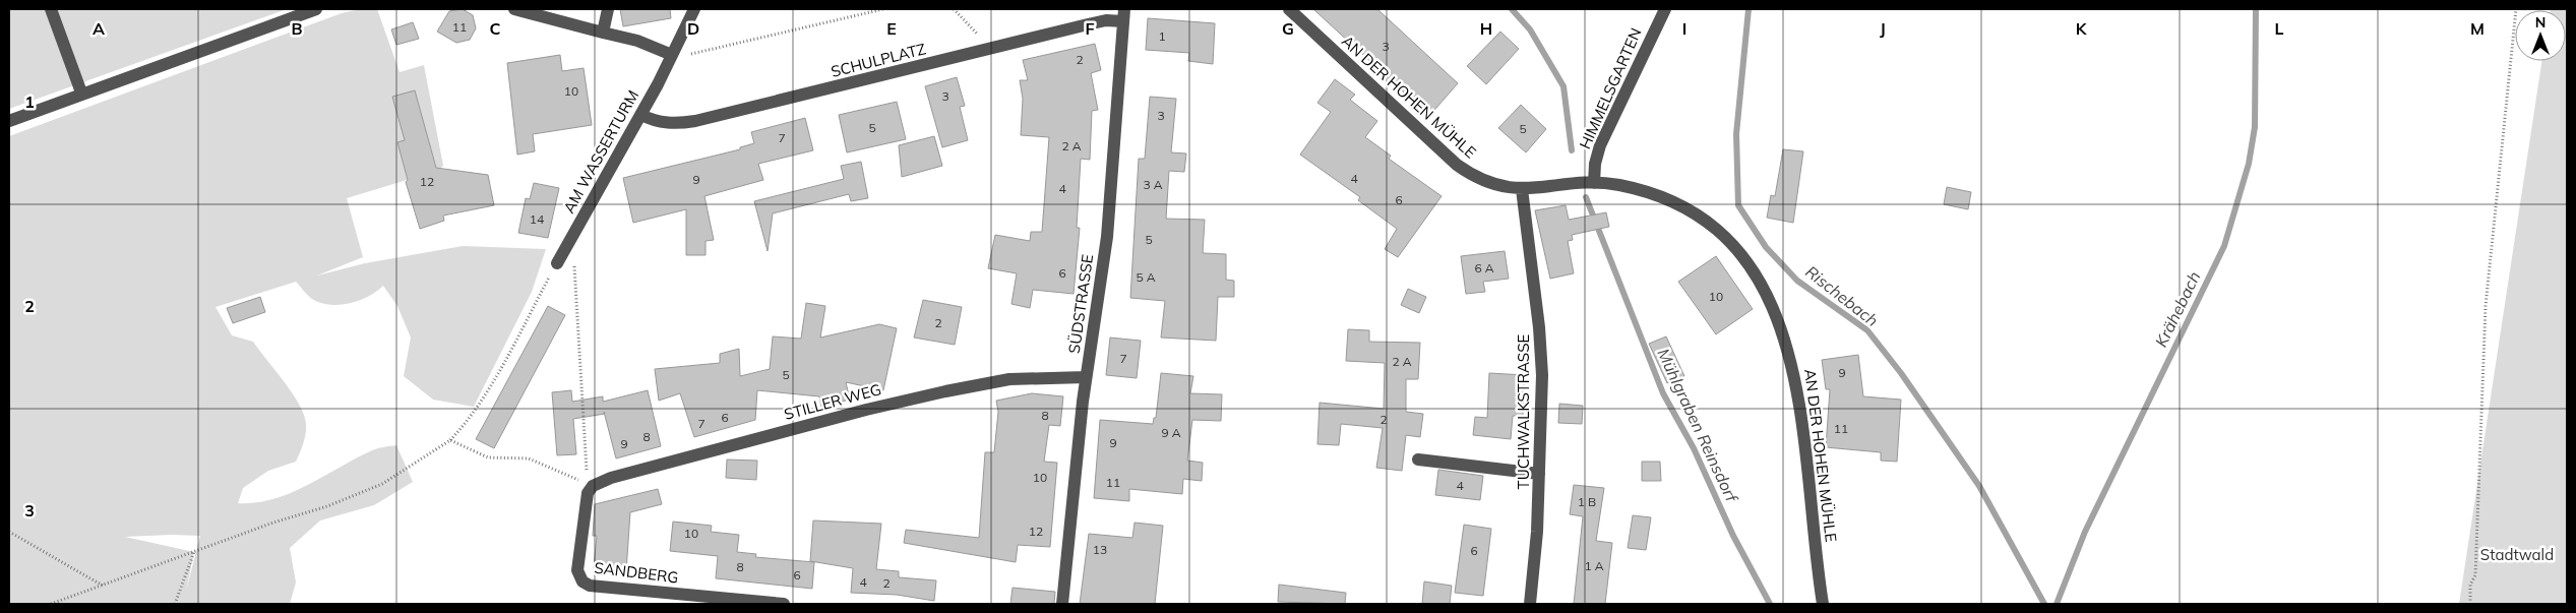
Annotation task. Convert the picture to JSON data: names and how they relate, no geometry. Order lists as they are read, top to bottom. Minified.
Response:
{"streets":{"street":["SCHULPLATZ","HIMMELSGARTEN","AN DER HOHEN MÜHLE","AM WASSERTURM","SÜDSTRASSE","STILLER WEG","TUCHWALKSTRASSE","SANDBERG"]},"crossings":[["SCHULPLATZ","AM WASSERTURM"],["SCHULPLATZ","SÜDSTRASSE"],["HIMMELSGARTEN","AN DER HOHEN MÜHLE"],["AN DER HOHEN MÜHLE","TUCHWALKSTRASSE"],["SÜDSTRASSE","STILLER WEG"],["STILLER WEG","SANDBERG"]],"water":["Rischebach","Krähebach","Mühlgraben Reinsdorf"],"parks":["Stadtwald"],"house_numbers":["11","1","3","2","10","3","3","5","5","7","2 A","4","9","12","3 A","4","6","14","5","6 A","6","5 A","10","2","7","2 A","9","5","8","6","2","7","11","9 A","8","9","9","10","11","4","1 B","12","10","13","6","1 A","8","6","4","2"],"north":"top","grid":{"columns":["A","B","C","D","E","F","G","H","I","J","K","L","M"],"rows":["1","2","3"]}}
